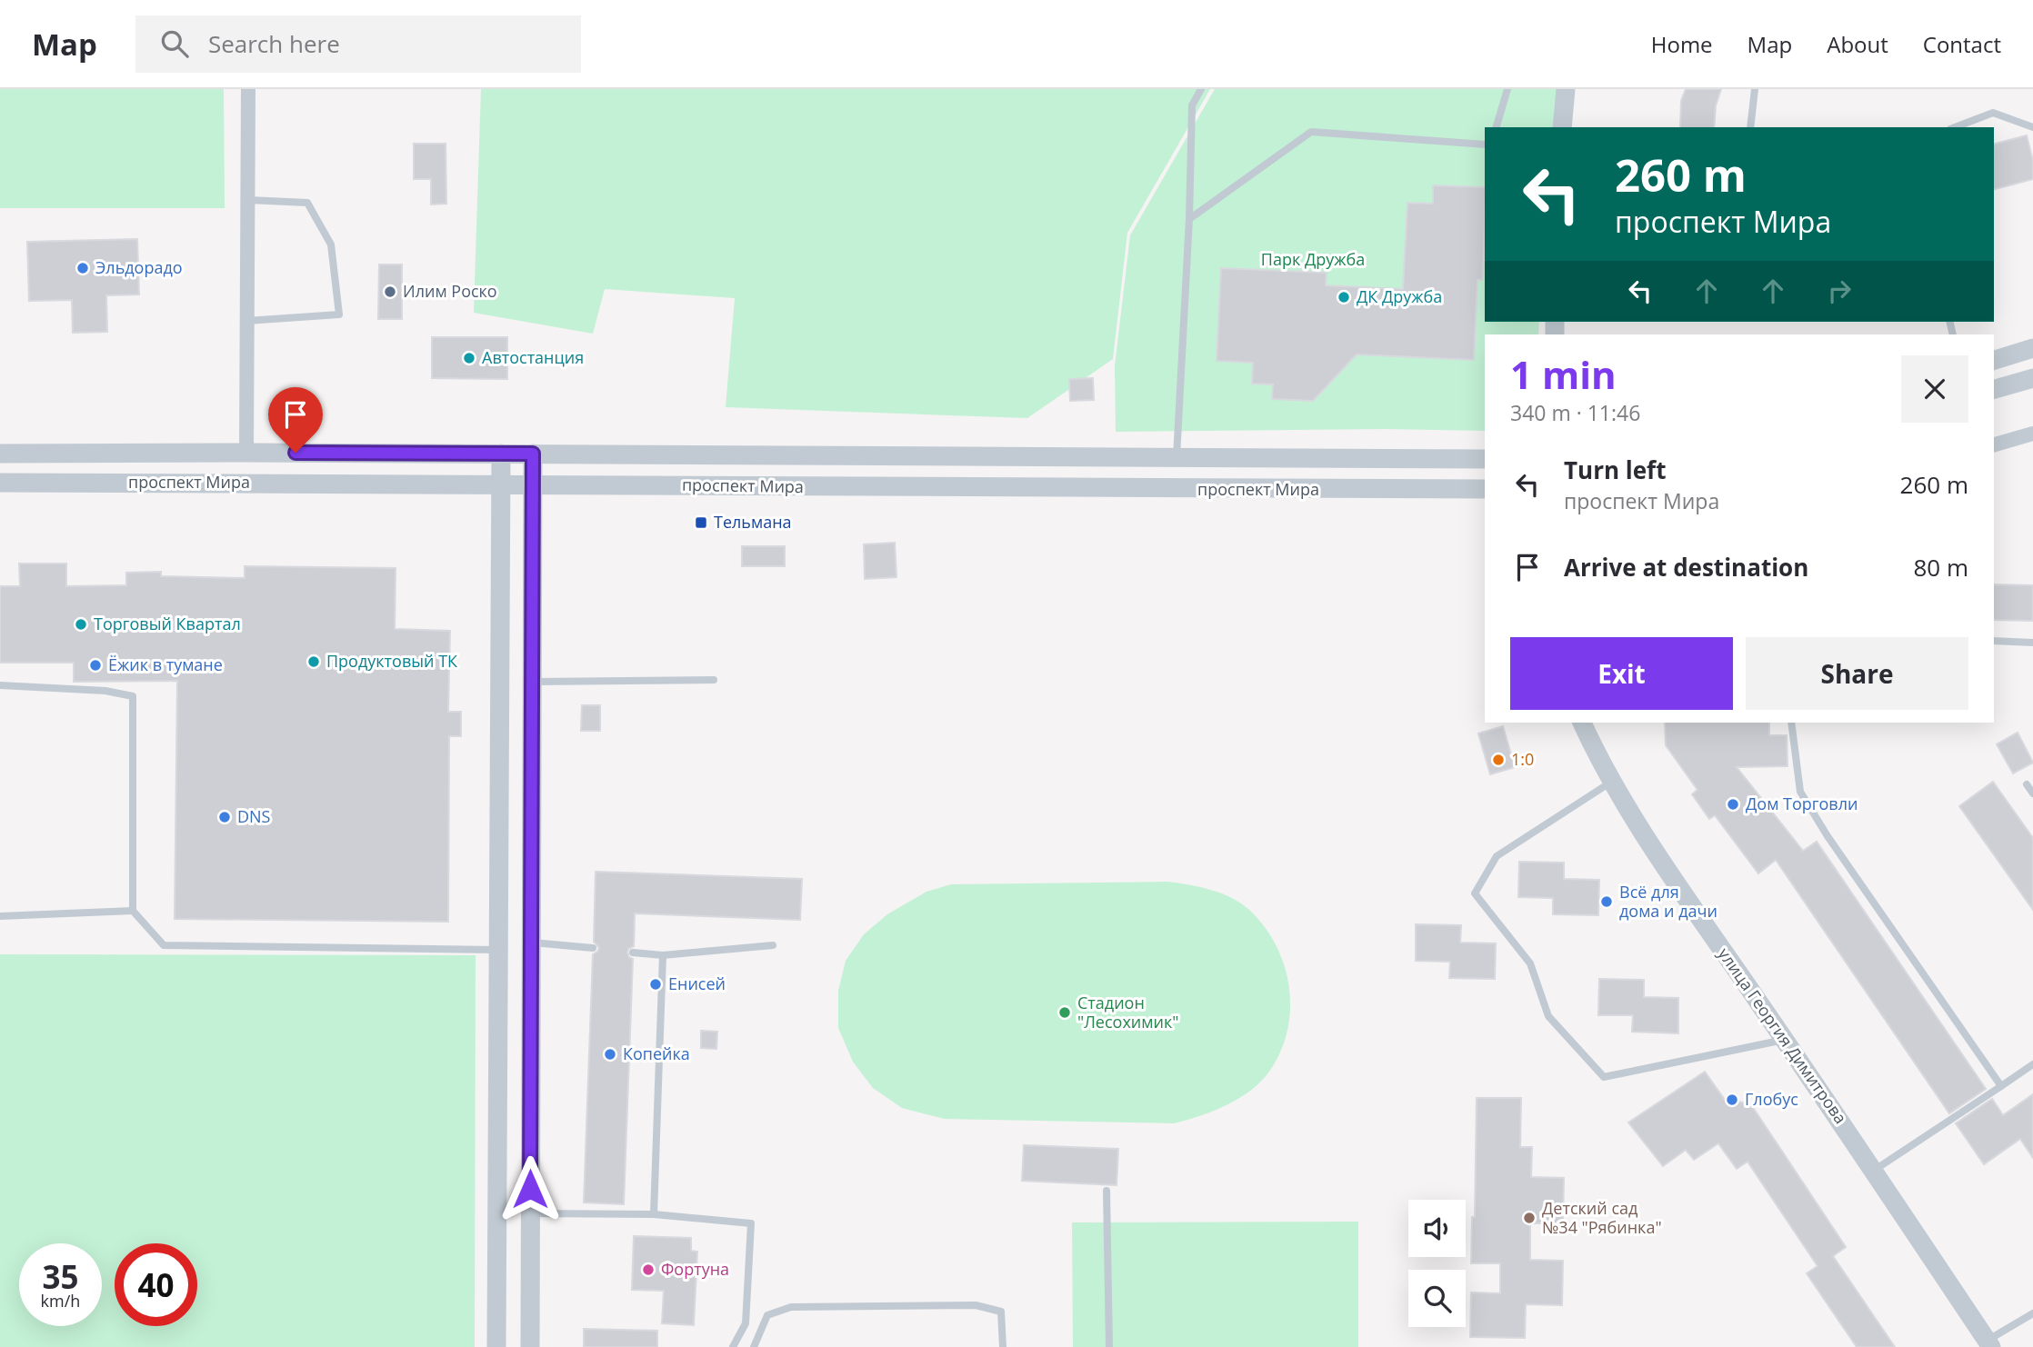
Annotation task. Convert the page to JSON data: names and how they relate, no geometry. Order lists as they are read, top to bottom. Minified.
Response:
{"streets":{"street":["проспект Мира","улица Георгия Димитрова"]},"parks":["Парк Дружба"],"places":{"other":["Эльдорадо","Илим Роско","ДК Дружба","Автостанция","Торговый Квартал","Продуктовый ТК","Ёжик в тумане","1:0","Дом Торговли","DNS","Всё для дома и дачи","Енисей","Стадион \"Лесохимик\"","Копейка","Глобус","Детский сад №34 \"Рябинка\"","Фортуна"],"transit":["Тельмана"]},"page":{"header":"Map","search":"Search here","nav":["Home","Map","About","Contact"],"turn":["260 m","проспект Мира"],"heading":["1 min","340 m · 11:46"],"list":[{"name":"Turn left","note":"проспект Мира","value":"260 m"},{"name":"Arrive at destination","value":"80 m"}],"buttons":["Exit","Share"],"speed":"35 km/h","limit":"40"}}
